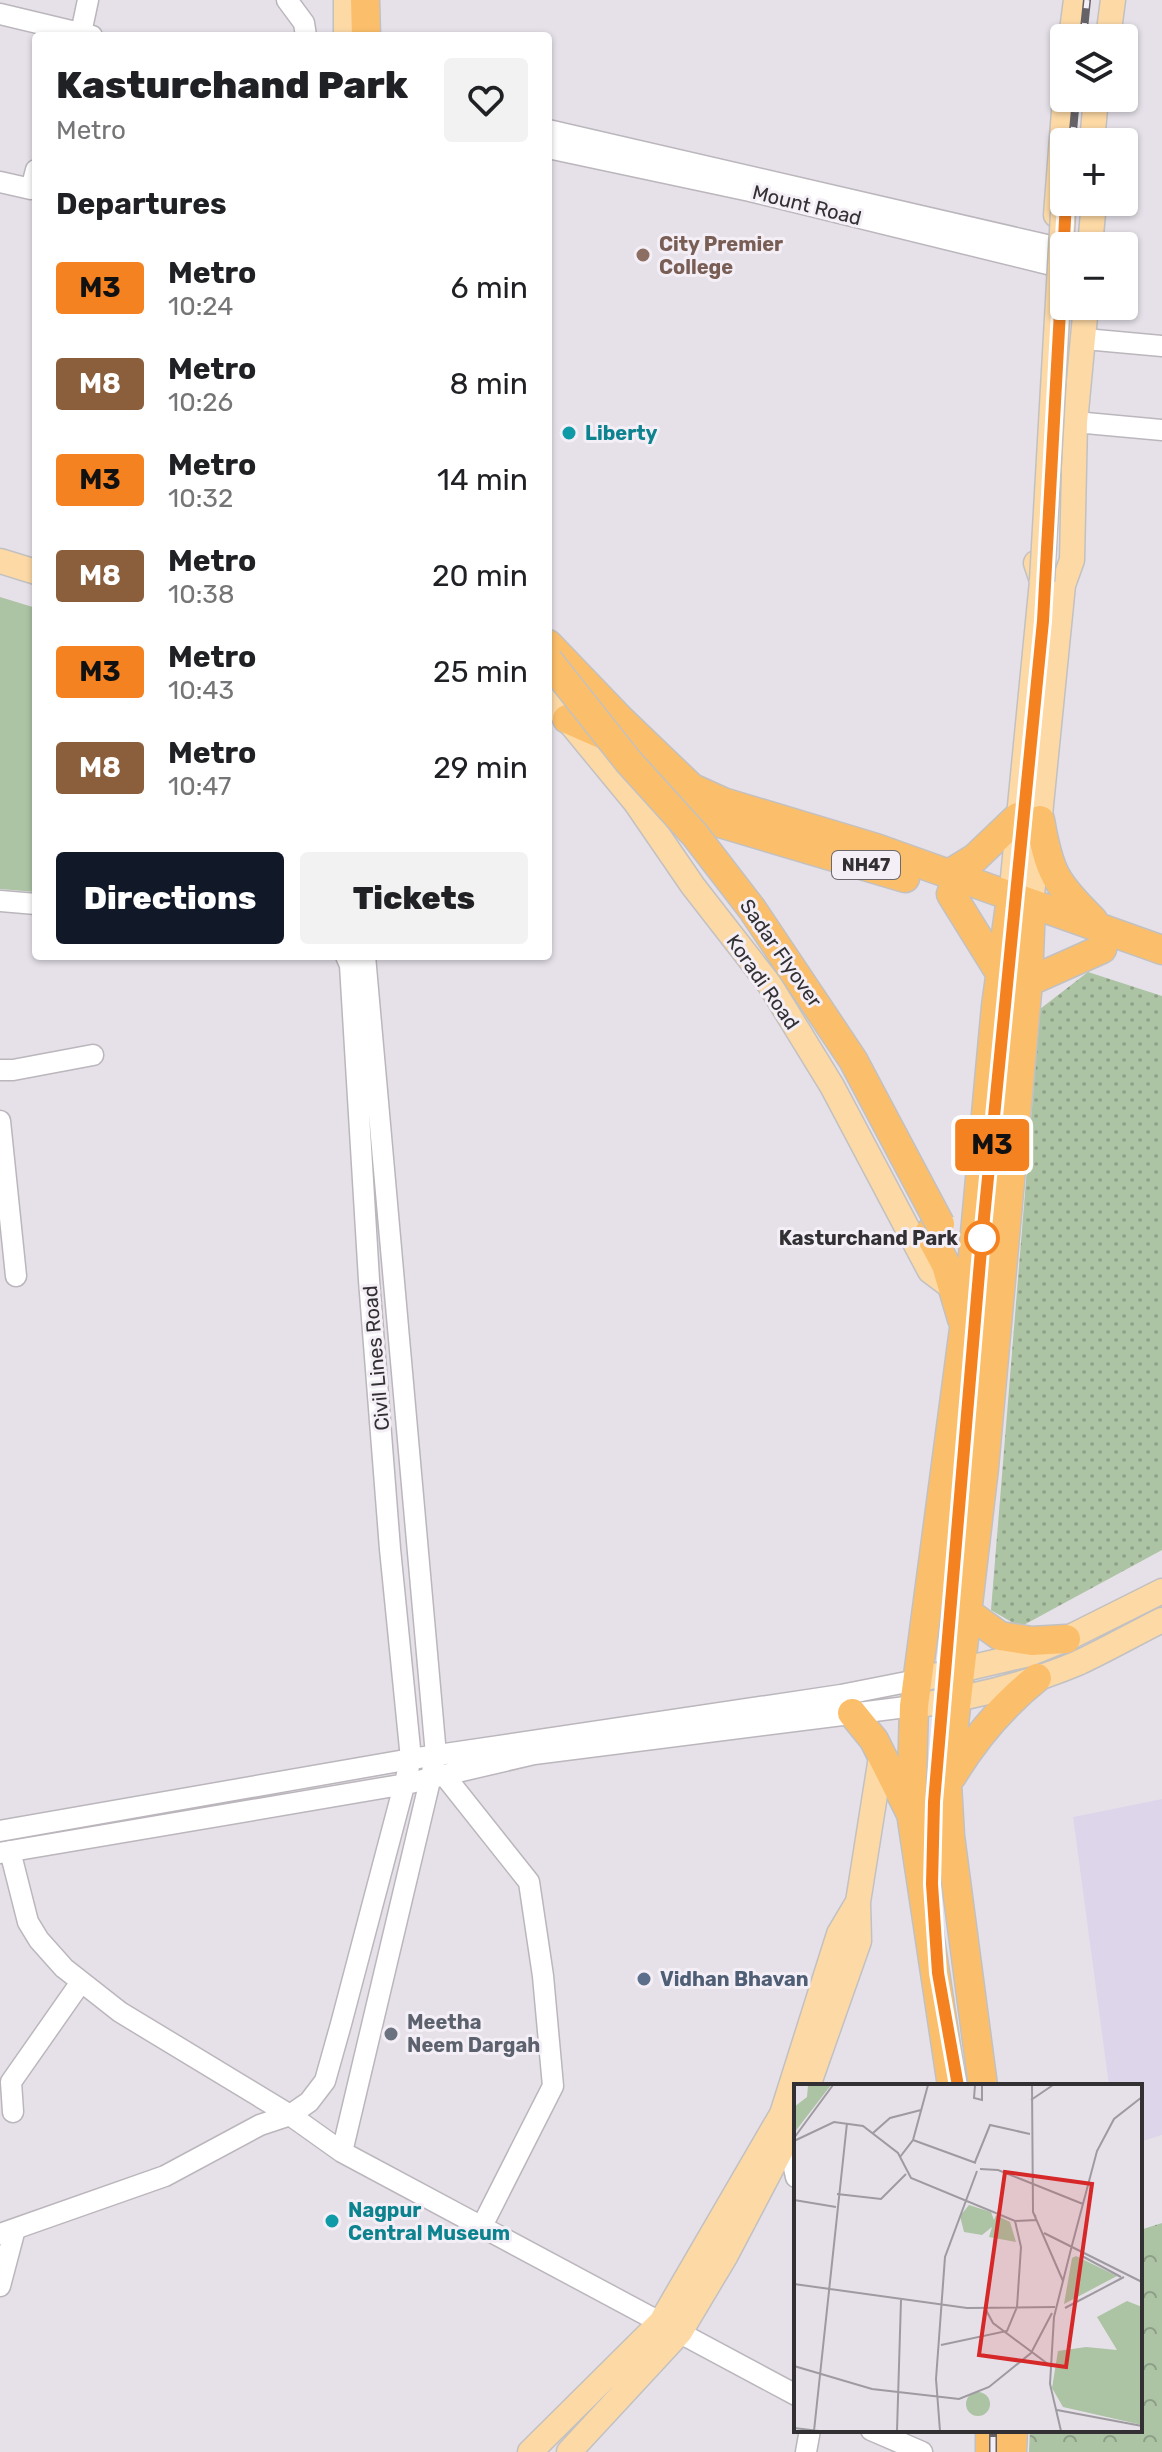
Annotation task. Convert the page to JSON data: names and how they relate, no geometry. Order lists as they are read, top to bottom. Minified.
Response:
{"streets":{"highway":["NH47","Sadar Flyover"],"main road":["Koradi Road"],"street":["Mount Road","Civil Lines Road"]},"crossings":[["Sadar Flyover","Koradi Road"]],"places":["City Premier College","Liberty","Kasturchand Park","Vidhan Bhavan","Meetha Neem Dargah","Nagpur Central Museum"],"lines":["metro line M3"],"page":{"on_map":"M3","map_buttons":["+","−"],"heading":[["Kasturchand Park","Metro"],"Departures"],"list":[{"mark":"M3","name":"Metro","note":"10:24","value":"6 min"},{"mark":"M8","name":"Metro","note":"10:26","value":"8 min"},{"mark":"M3","name":"Metro","note":"10:32","value":"14 min"},{"mark":"M8","name":"Metro","note":"10:38","value":"20 min"},{"mark":"M3","name":"Metro","note":"10:43","value":"25 min"},{"mark":"M8","name":"Metro","note":"10:47","value":"29 min"}],"buttons":["Directions","Tickets"]}}
